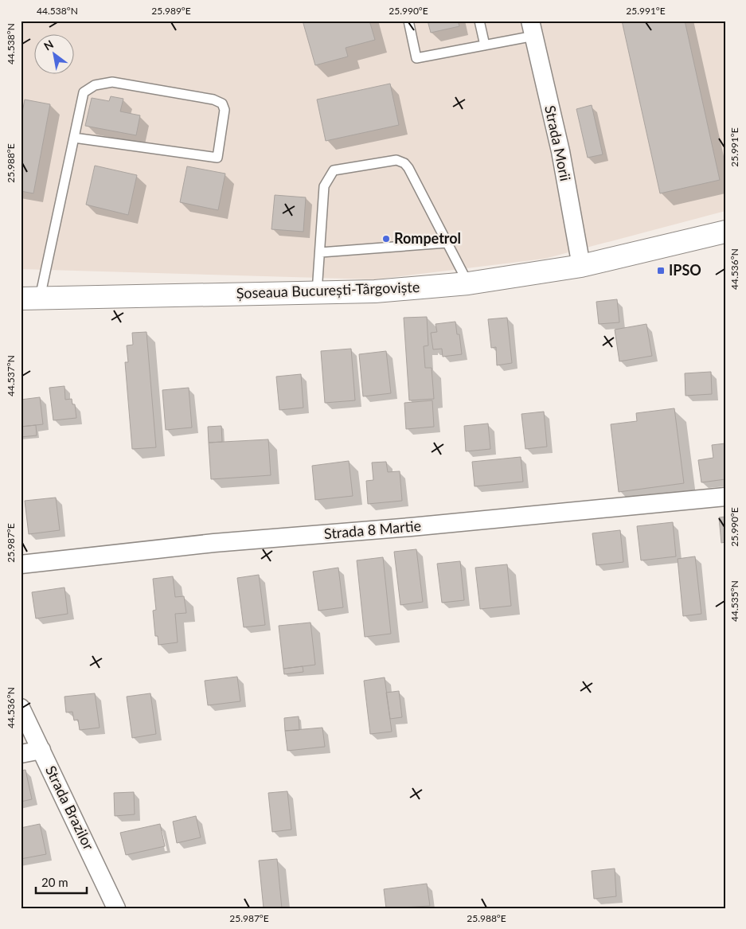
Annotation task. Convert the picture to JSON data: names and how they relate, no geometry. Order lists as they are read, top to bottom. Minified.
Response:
{"streets":{"main road":["Șoseaua București-Târgoviște"],"street":["Strada Morii","Strada 8 Martie","Strada Brazilor"]},"crossings":[["Strada Morii","Șoseaua București-Târgoviște"]],"places":{"other":["Rompetrol"],"transit":["IPSO"]},"scale_bar":"20 m","north":"top left","coordinates":["44.538°N","25.989°E","25.990°E","25.991°E","25.988°E","44.536°N","44.537°N","25.987°E","44.535°N"]}
